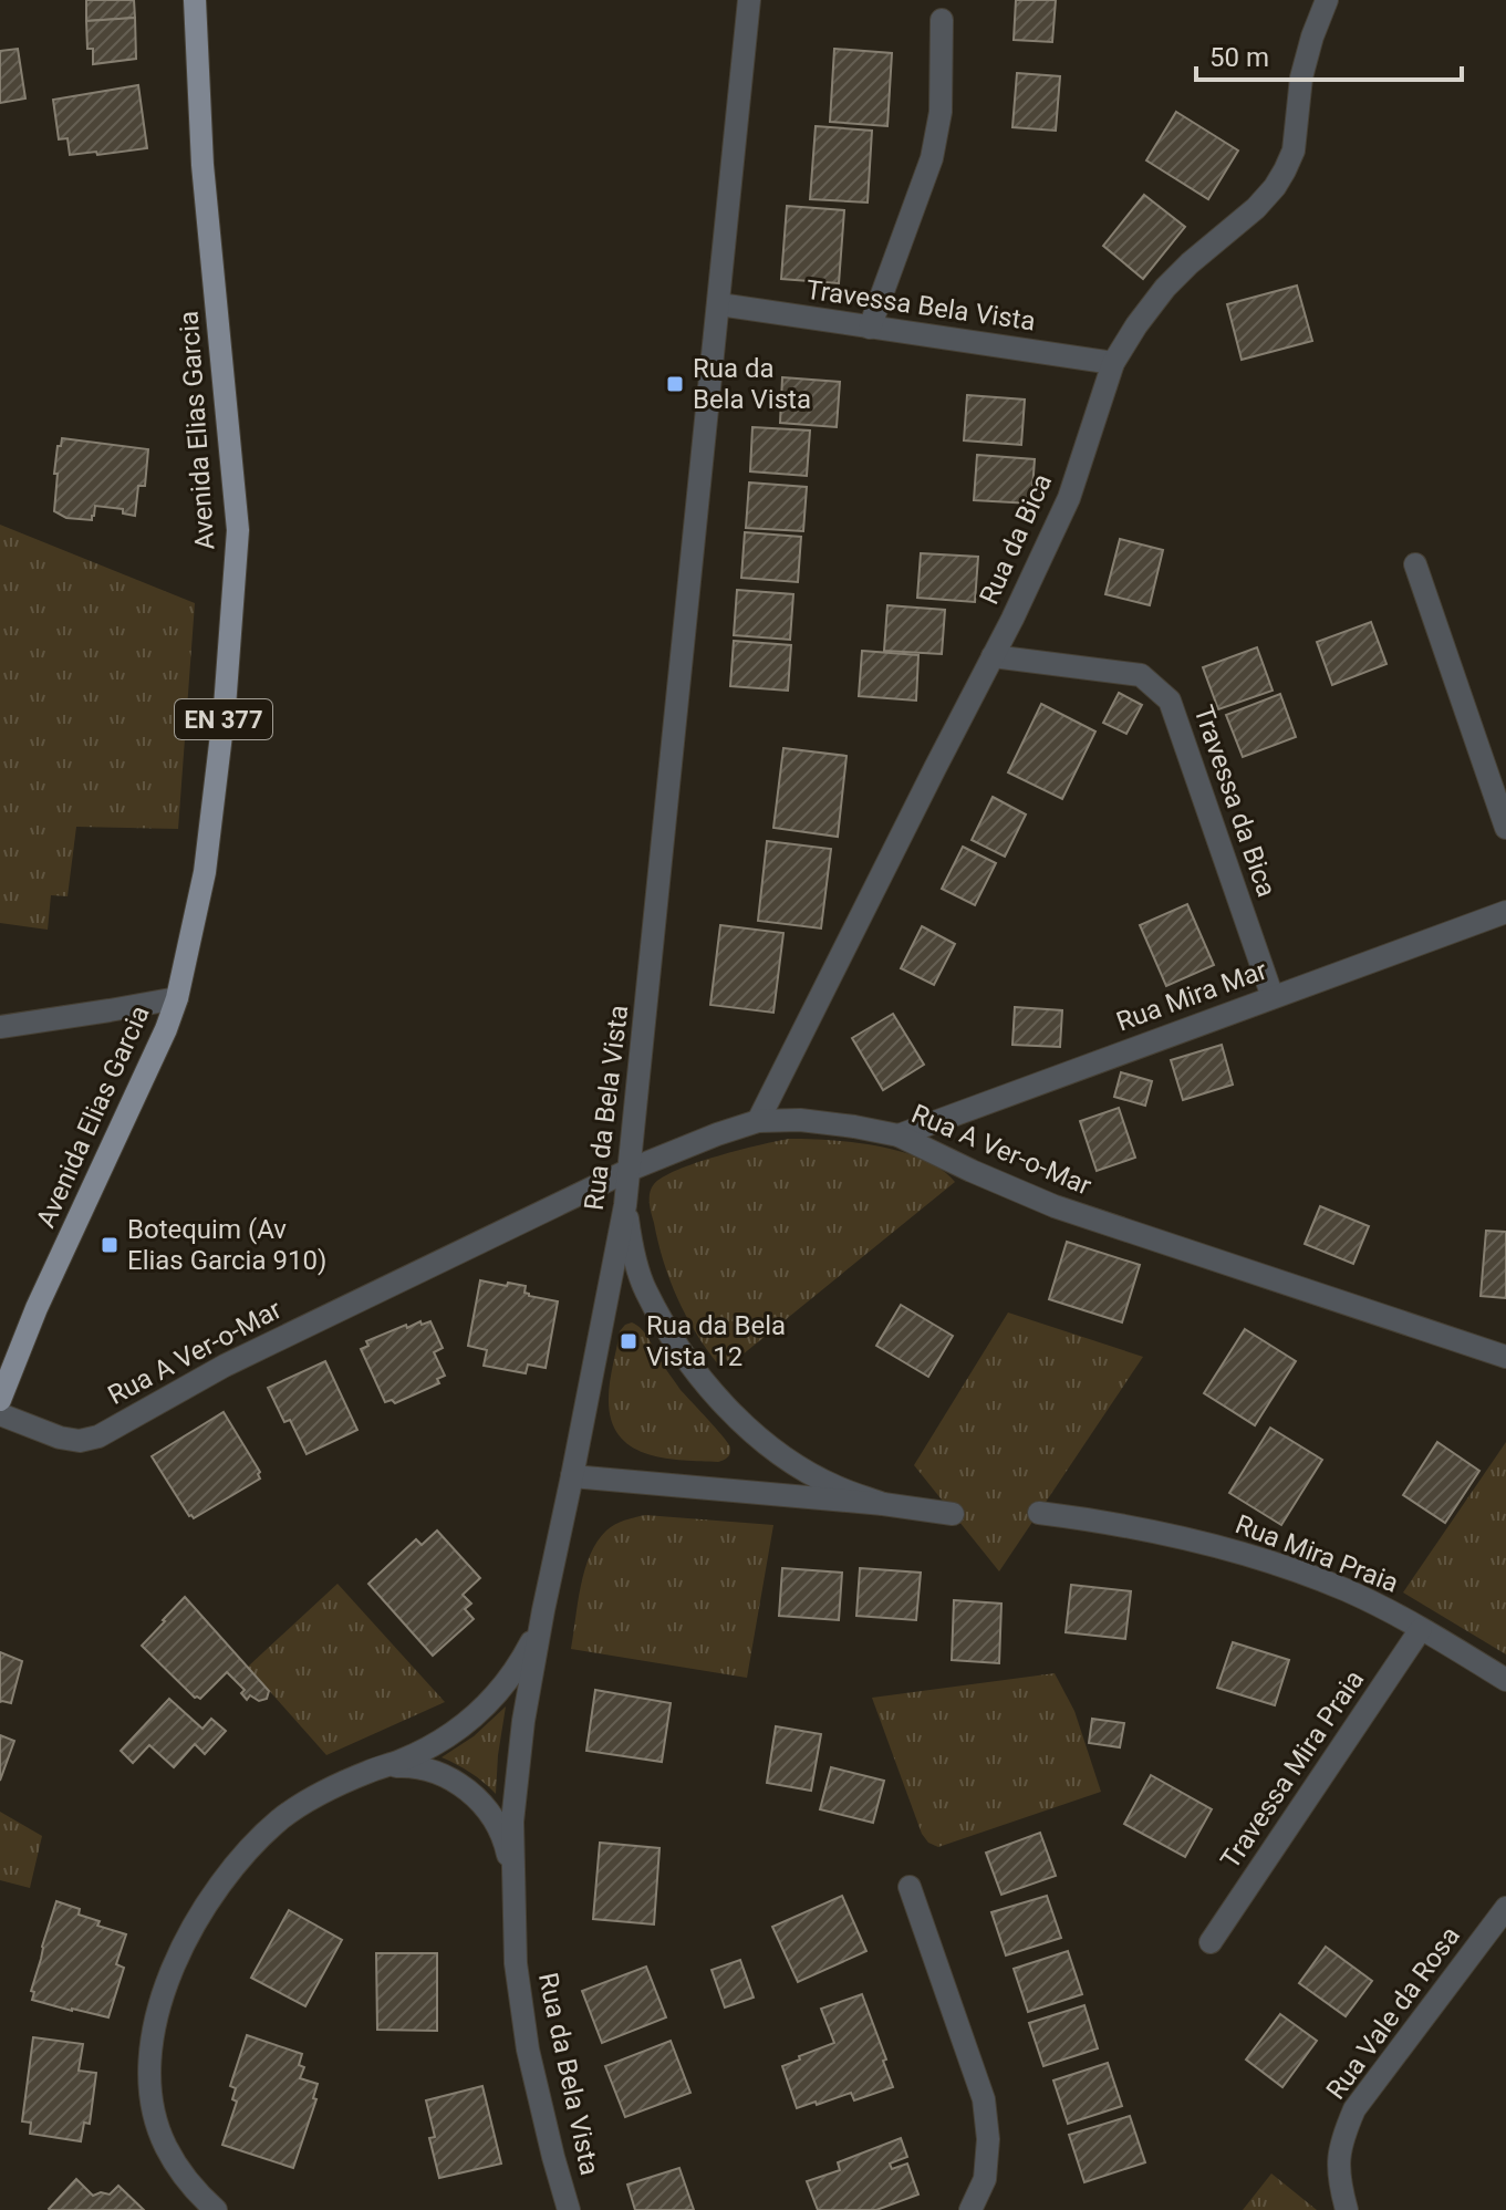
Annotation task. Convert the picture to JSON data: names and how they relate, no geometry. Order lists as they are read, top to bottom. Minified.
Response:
{"streets":{"main road":["Avenida Elias Garcia","EN 377"],"street":["Travessa Bela Vista","Rua da Bica","Travessa da Bica","Rua Mira Mar","Rua da Bela Vista","Rua A Ver-o-Mar","Rua Mira Praia","Travessa Mira Praia","Rua Vale da Rosa"]},"crossings":[["Travessa Bela Vista","Rua da Bica"],["Travessa Bela Vista","Rua da Bela Vista"],["Rua da Bica","Travessa da Bica"],["Rua da Bica","Rua A Ver-o-Mar"],["Travessa da Bica","Rua Mira Mar"],["Rua Mira Mar","Rua A Ver-o-Mar"],["Rua da Bela Vista","Rua A Ver-o-Mar"],["Rua Mira Praia","Travessa Mira Praia"]],"places":{"transit":["Rua da Bela Vista","Botequim (Av Elias Garcia 910)","Rua da Bela Vista 12"]},"scale_bar":"50 m"}
